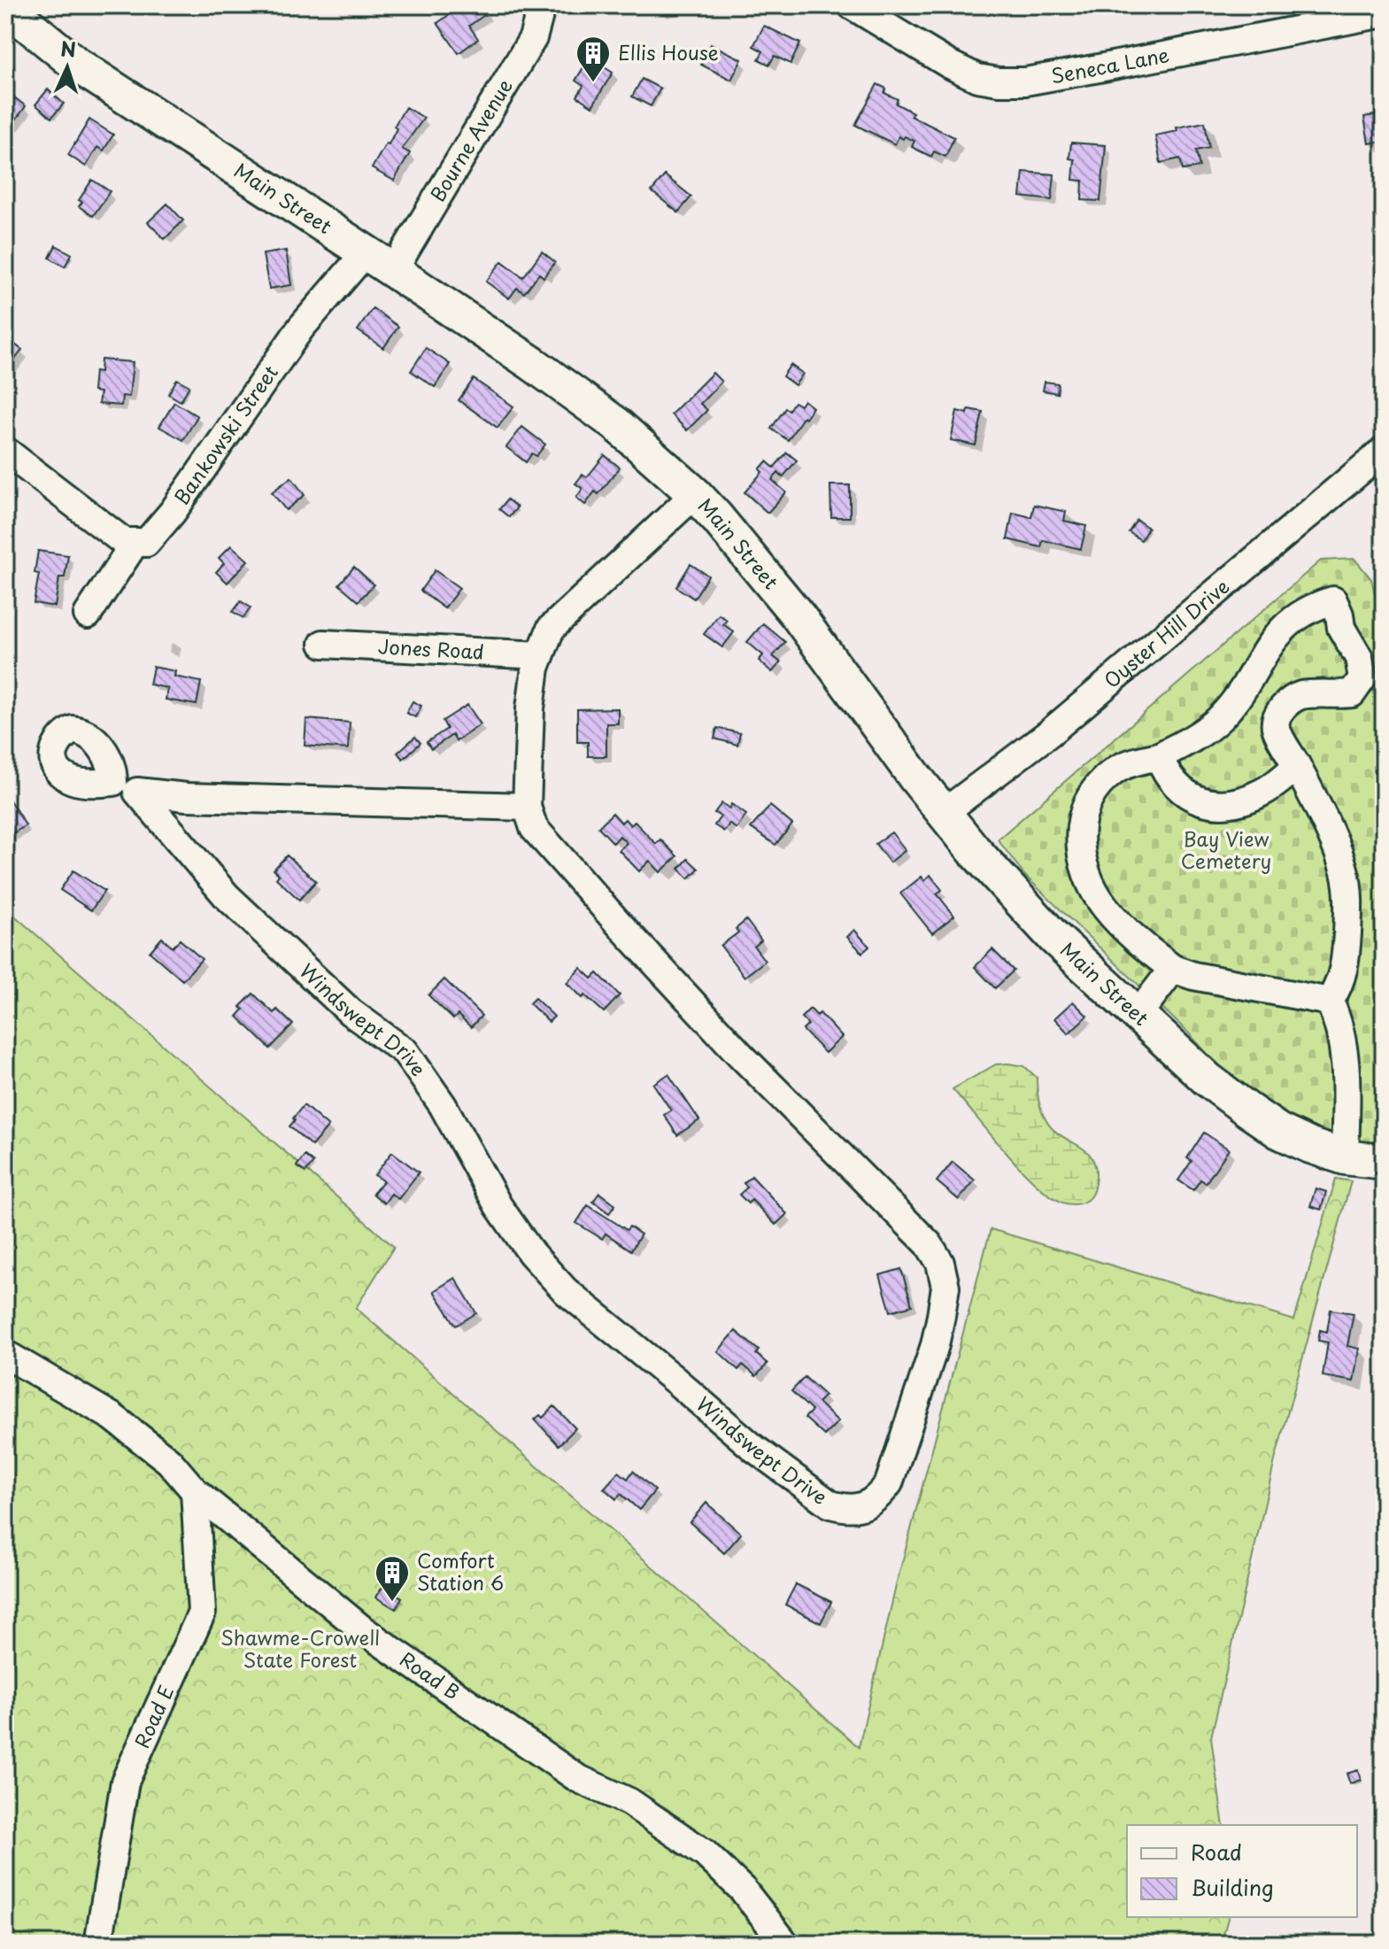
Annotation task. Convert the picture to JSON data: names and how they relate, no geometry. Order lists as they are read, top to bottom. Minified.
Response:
{"streets":{"main road":["Main Street"],"street":["Seneca Lane","Bourne Avenue","Bankowski Street","Oyster Hill Drive","Jones Road","Windswept Drive","Road B","Road E"]},"crossings":[["Bourne Avenue","Main Street"],["Main Street","Bankowski Street"],["Main Street","Oyster Hill Drive"],["Main Street","Windswept Drive"],["Jones Road","Windswept Drive"],["Road B","Road E"]],"parks":["Bay View Cemetery","Shawme-Crowell State Forest"],"places":{"building":["Ellis House","Comfort Station 6"]},"legend":["Road","Building"],"north":"top"}
